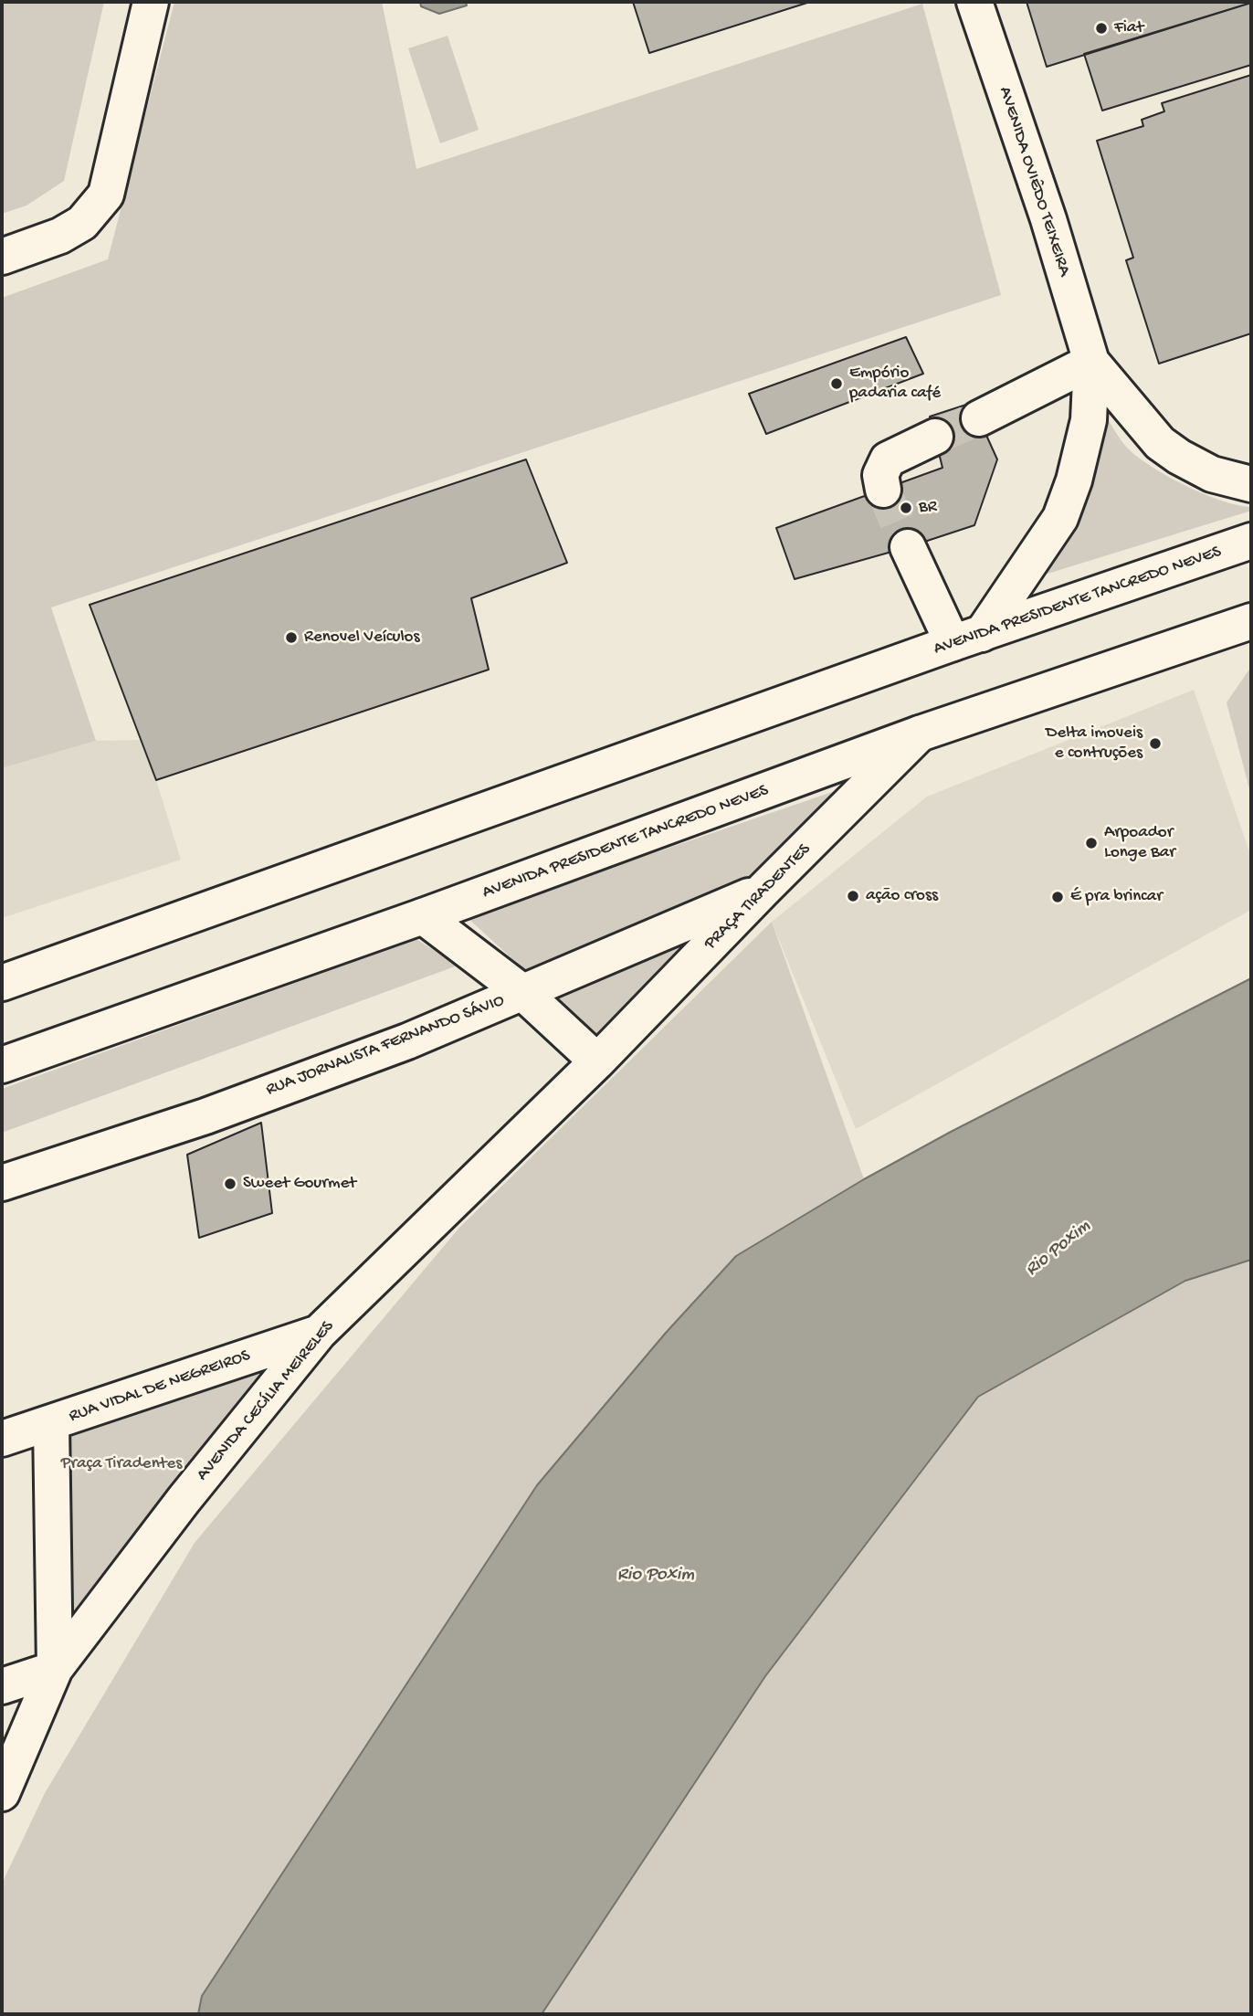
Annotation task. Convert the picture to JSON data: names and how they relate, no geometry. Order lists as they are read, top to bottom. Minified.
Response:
{"streets":{"street":["AVENIDA OVIÊDO TEIXEIRA","AVENIDA PRESIDENTE TANCREDO NEVES","PRAÇA TIRADENTES","RUA JORNALISTA FERNANDO SÁVIO","RUA VIDAL DE NEGREIROS","AVENIDA CECÍLIA MEIRELES"]},"crossings":[["AVENIDA OVIÊDO TEIXEIRA","AVENIDA PRESIDENTE TANCREDO NEVES"],["AVENIDA PRESIDENTE TANCREDO NEVES","PRAÇA TIRADENTES"],["PRAÇA TIRADENTES","RUA JORNALISTA FERNANDO SÁVIO"],["PRAÇA TIRADENTES","AVENIDA CECÍLIA MEIRELES"],["RUA VIDAL DE NEGREIROS","AVENIDA CECÍLIA MEIRELES"]],"water":["Rio Poxim"],"parks":["Praça Tiradentes"],"places":["Fiat","Empório padaria café","BR","Renovel Veículos","Delta imoveis e contruções","Arpoador Longe Bar","ação cross","É pra brincar","Sweet Gourmet"]}
